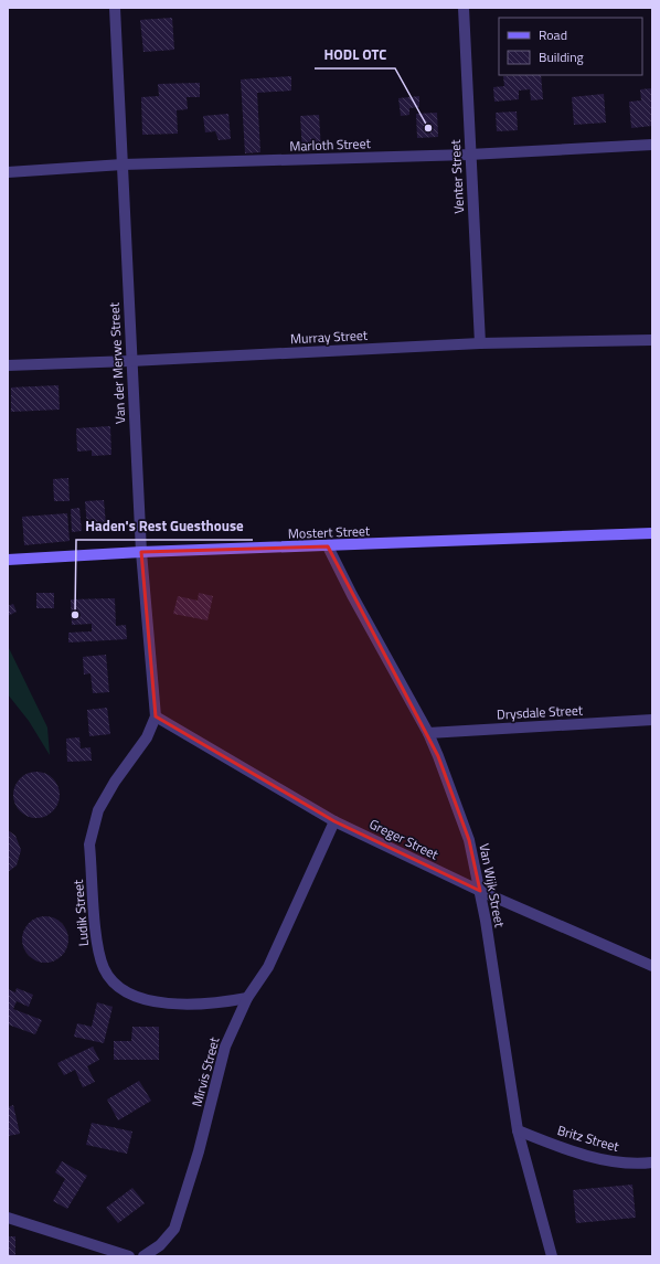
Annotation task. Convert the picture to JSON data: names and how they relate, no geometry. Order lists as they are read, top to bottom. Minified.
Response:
{"streets":{"street":["Marloth Street","Venter Street","Murray Street","Van der Merwe Street","Mostert Street","Drysdale Street","Greger Street","Van Wijk Street","Ludik Street","Mirvis Street","Britz Street"]},"crossings":[["Marloth Street","Venter Street"],["Marloth Street","Van der Merwe Street"],["Venter Street","Murray Street"],["Murray Street","Van der Merwe Street"],["Van der Merwe Street","Mostert Street"],["Van der Merwe Street","Greger Street"],["Van der Merwe Street","Ludik Street"],["Mostert Street","Van Wijk Street"],["Drysdale Street","Van Wijk Street"],["Greger Street","Van Wijk Street"],["Greger Street","Ludik Street"],["Greger Street","Mirvis Street"],["Van Wijk Street","Britz Street"],["Ludik Street","Mirvis Street"]],"places":["HODL OTC","Haden's Rest Guesthouse"],"legend":["Road","Building"]}
